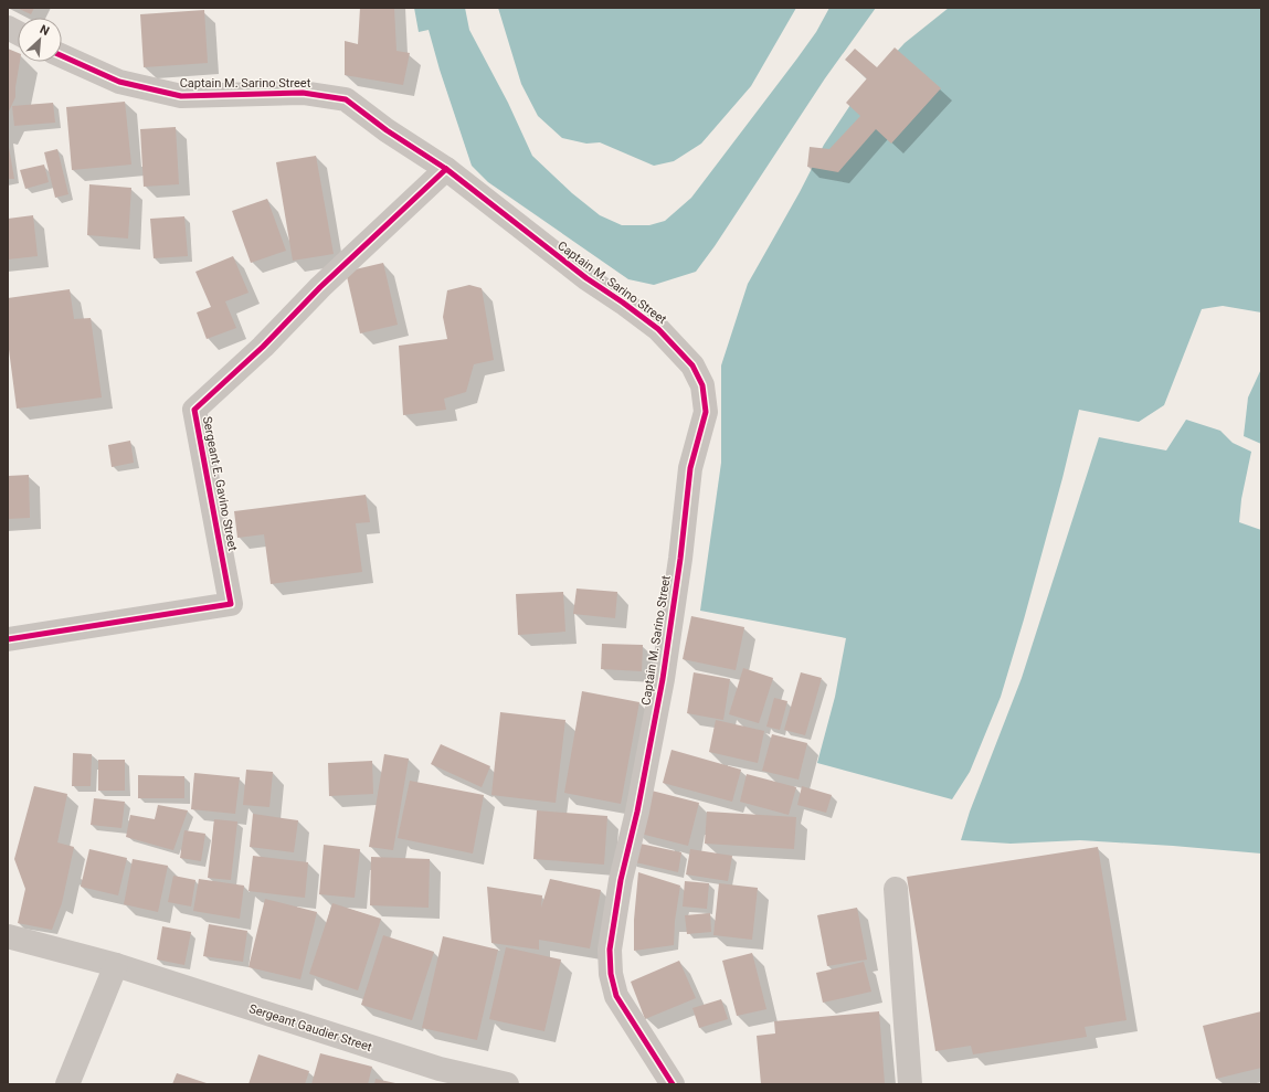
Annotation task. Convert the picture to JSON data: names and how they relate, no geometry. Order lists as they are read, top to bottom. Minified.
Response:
{"streets":{"street":["Captain M. Sarino Street","Sergeant E. Gavino Street","Sergeant Gaudier Street"]},"crossings":[["Captain M. Sarino Street","Sergeant E. Gavino Street"]],"north":"top right"}
